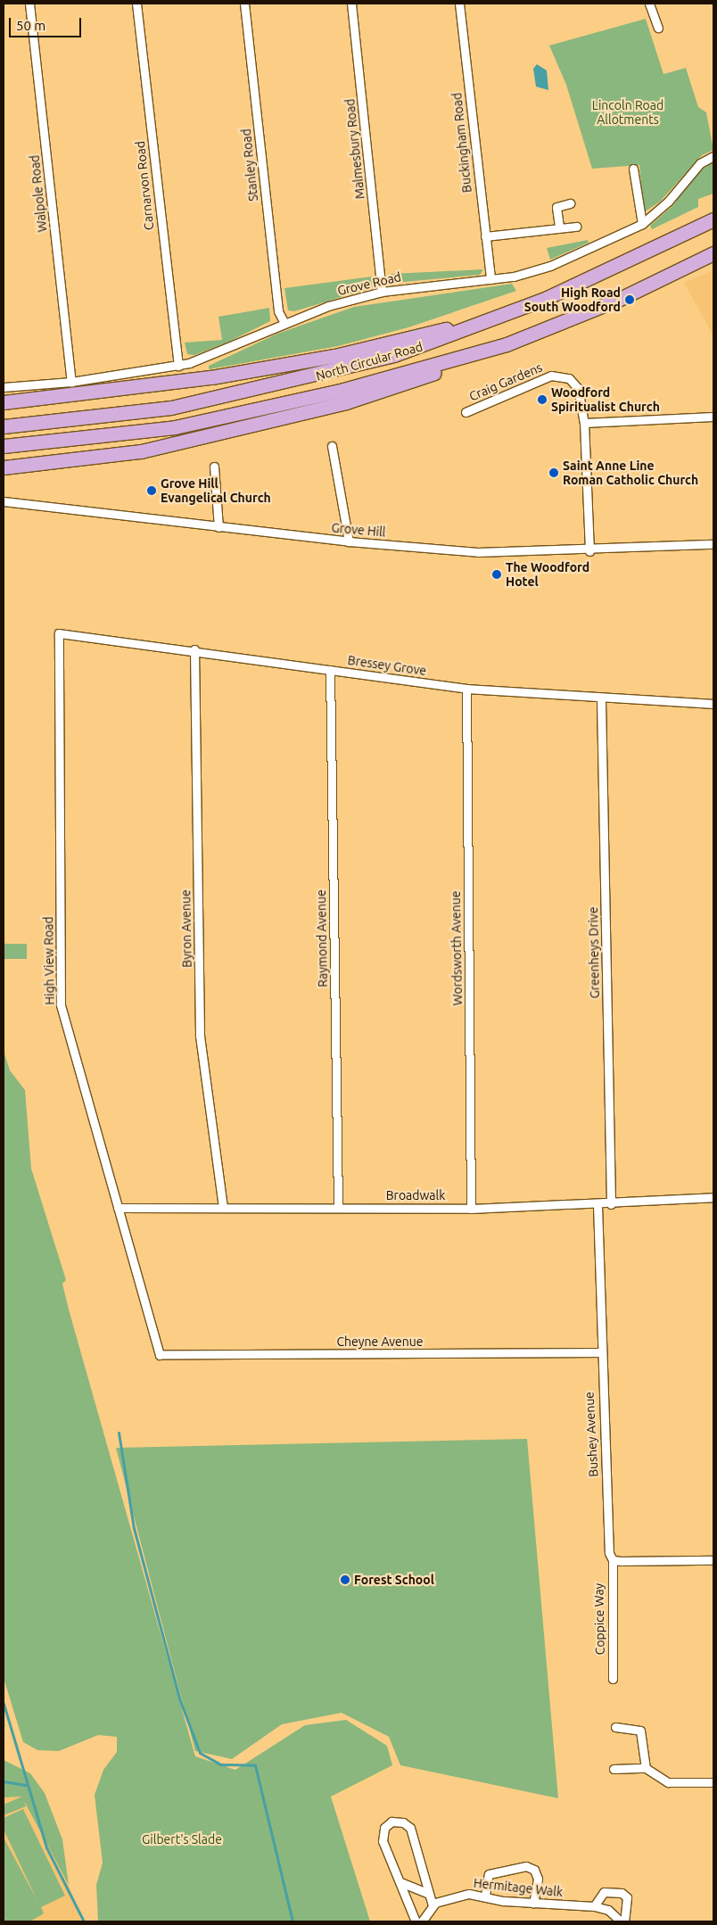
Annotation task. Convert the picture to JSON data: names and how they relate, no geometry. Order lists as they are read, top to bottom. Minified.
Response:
{"streets":{"highway":["North Circular Road"],"street":["Buckingham Road","Malmesbury Road","Stanley Road","Carnarvon Road","Walpole Road","Grove Road","Craig Gardens","Grove Hill","Bressey Grove","Byron Avenue","Raymond Avenue","Wordsworth Avenue","Greenheys Drive","High View Road","Broadwalk","Cheyne Avenue","Bushey Avenue","Coppice Way","Hermitage Walk"]},"crossings":[["Buckingham Road","Grove Road"],["Malmesbury Road","Grove Road"],["Stanley Road","Grove Road"],["Carnarvon Road","Grove Road"],["Walpole Road","Grove Road"],["Bressey Grove","Byron Avenue"],["Bressey Grove","Raymond Avenue"],["Bressey Grove","Wordsworth Avenue"],["Bressey Grove","Greenheys Drive"],["Bressey Grove","High View Road"],["Byron Avenue","Broadwalk"],["Raymond Avenue","Broadwalk"],["Wordsworth Avenue","Broadwalk"],["Greenheys Drive","Broadwalk"],["High View Road","Broadwalk"],["High View Road","Cheyne Avenue"],["Broadwalk","Bushey Avenue"],["Cheyne Avenue","Bushey Avenue"],["Bushey Avenue","Coppice Way"]],"parks":["Lincoln Road Allotments","Gilbert's Slade"],"places":["High Road South Woodford","Woodford Spiritualist Church","Saint Anne Line Roman Catholic Church","Grove Hill Evangelical Church","The Woodford Hotel","Forest School"],"scale_bar":"50 m"}
